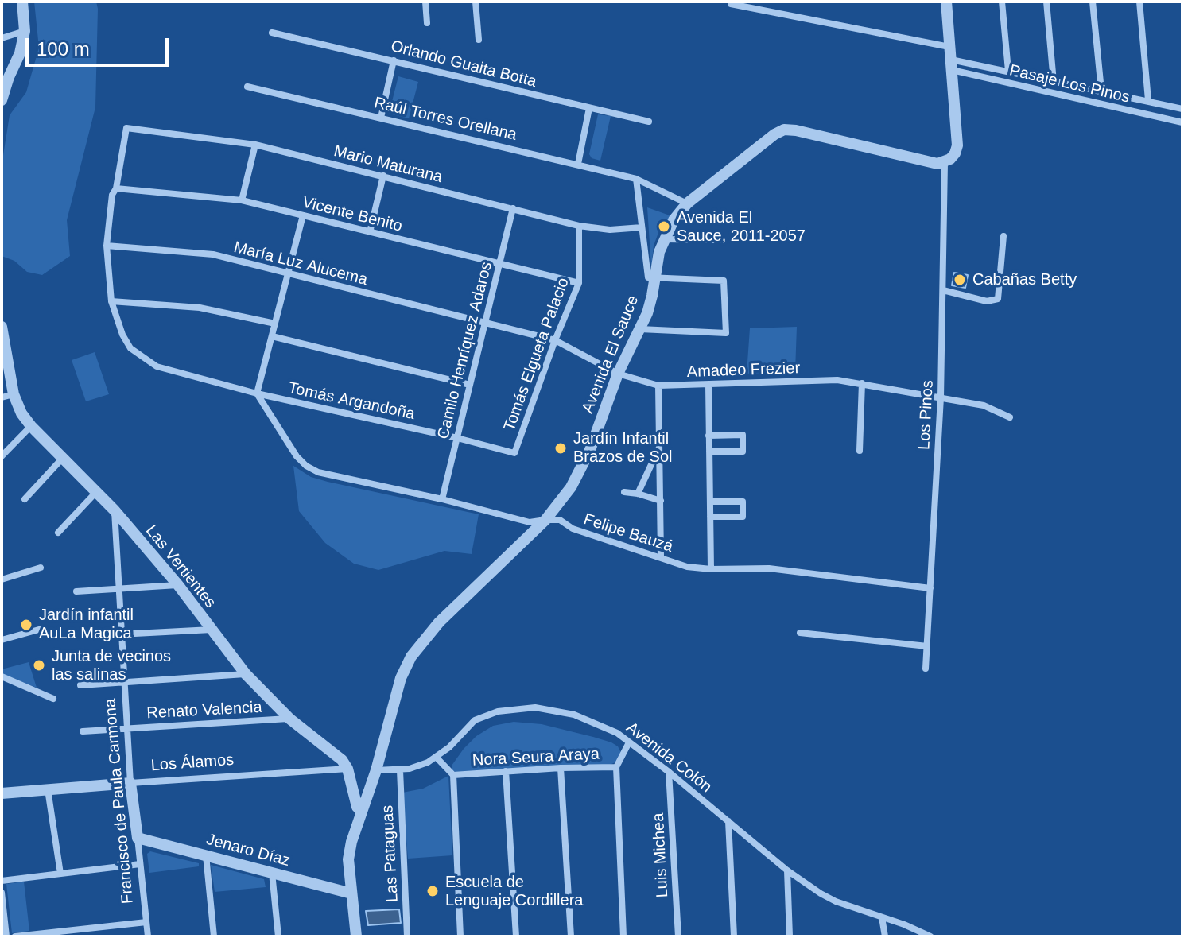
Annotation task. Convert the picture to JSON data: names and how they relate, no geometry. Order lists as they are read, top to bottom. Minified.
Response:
{"streets":{"street":["Orlando Guaita Botta","Pasaje Los Pinos","Raúl Torres Orellana","Mario Maturana","Vicente Benito","María Luz Alucema","Camilo Henríquez Adaros","Tomás Elgueta Palacio","Avenida El Sauce","Amadeo Frezier","Tomás Argandoña","Los Pinos","Felipe Bauzá","Las Vertientes","Renato Valencia","Nora Seura Araya","Avenida Colón","Los Álamos","Francisco de Paula Carmona","Jenaro Díaz","Las Pataguas","Luis Michea"]},"crossings":[["Raúl Torres Orellana","Avenida El Sauce"],["Mario Maturana","Camilo Henríquez Adaros"],["Mario Maturana","Tomás Elgueta Palacio"],["Mario Maturana","Tomás Argandoña"],["Vicente Benito","Camilo Henríquez Adaros"],["Vicente Benito","Tomás Elgueta Palacio"],["Vicente Benito","Tomás Argandoña"],["María Luz Alucema","Camilo Henríquez Adaros"],["María Luz Alucema","Amadeo Frezier"],["María Luz Alucema","Tomás Argandoña"],["Camilo Henríquez Adaros","Amadeo Frezier"],["Camilo Henríquez Adaros","Tomás Argandoña"],["Camilo Henríquez Adaros","Felipe Bauzá"],["Tomás Elgueta Palacio","Amadeo Frezier"],["Tomás Elgueta Palacio","Tomás Argandoña"],["Avenida El Sauce","Amadeo Frezier"],["Avenida El Sauce","Los Pinos"],["Avenida El Sauce","Felipe Bauzá"],["Avenida El Sauce","Avenida Colón"],["Avenida El Sauce","Jenaro Díaz"],["Amadeo Frezier","Los Pinos"],["Tomás Argandoña","Felipe Bauzá"],["Los Pinos","Felipe Bauzá"],["Las Vertientes","Renato Valencia"],["Las Vertientes","Los Álamos"],["Las Vertientes","Francisco de Paula Carmona"],["Renato Valencia","Francisco de Paula Carmona"],["Nora Seura Araya","Avenida Colón"],["Avenida Colón","Las Pataguas"],["Avenida Colón","Luis Michea"],["Los Álamos","Francisco de Paula Carmona"],["Francisco de Paula Carmona","Jenaro Díaz"]],"places":["Avenida El Sauce, 2011-2057","Cabañas Betty","Jardín Infantil Brazos de Sol","Jardín infantil AuLa Magica","Junta de vecinos las salinas","Escuela de Lenguaje Cordillera"],"scale_bar":"100 m"}
